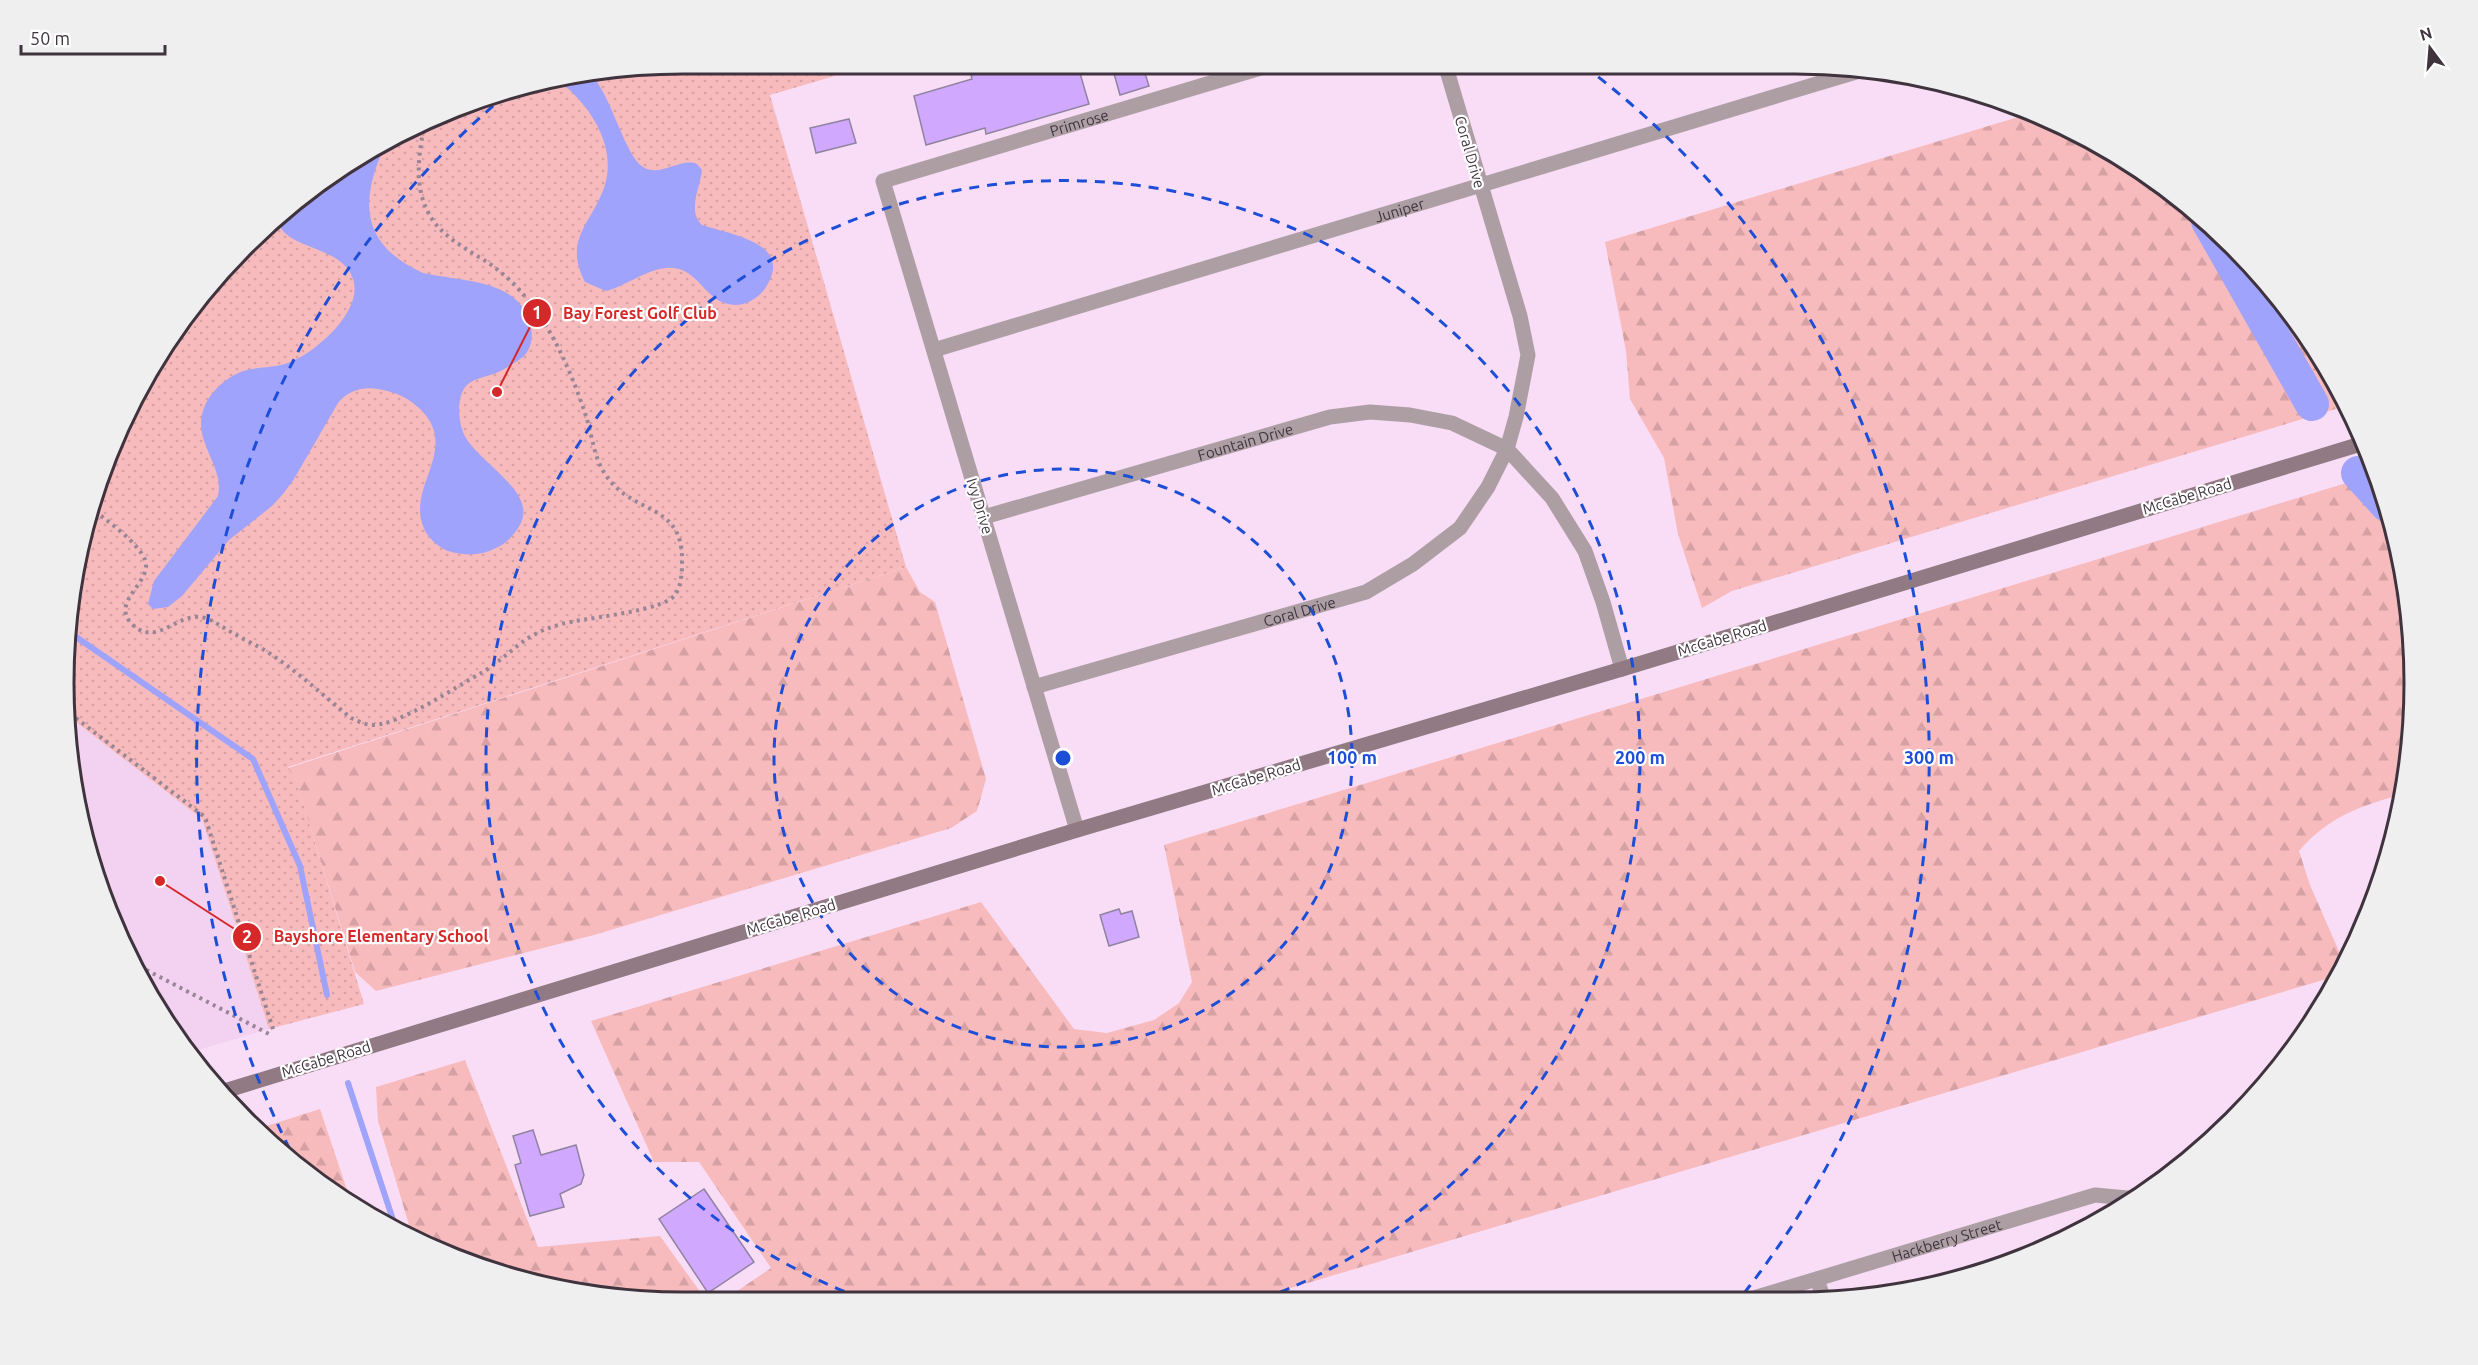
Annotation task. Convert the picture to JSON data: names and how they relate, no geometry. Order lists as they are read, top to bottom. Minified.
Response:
{"streets":{"street":["Primrose","Coral Drive","Juniper","Fountain Drive","McCabe Road","Ivy Drive","Hackberry Street"]},"crossings":[["Primrose","Ivy Drive"],["Coral Drive","Juniper"],["Coral Drive","Fountain Drive"],["Coral Drive","Ivy Drive"],["Juniper","Ivy Drive"],["Fountain Drive","Ivy Drive"],["McCabe Road","Ivy Drive"]],"places":["Bay Forest Golf Club","Bayshore Elementary School"],"scale_bar":"50 m","north":"top","rings":["100 m","200 m","300 m"]}
